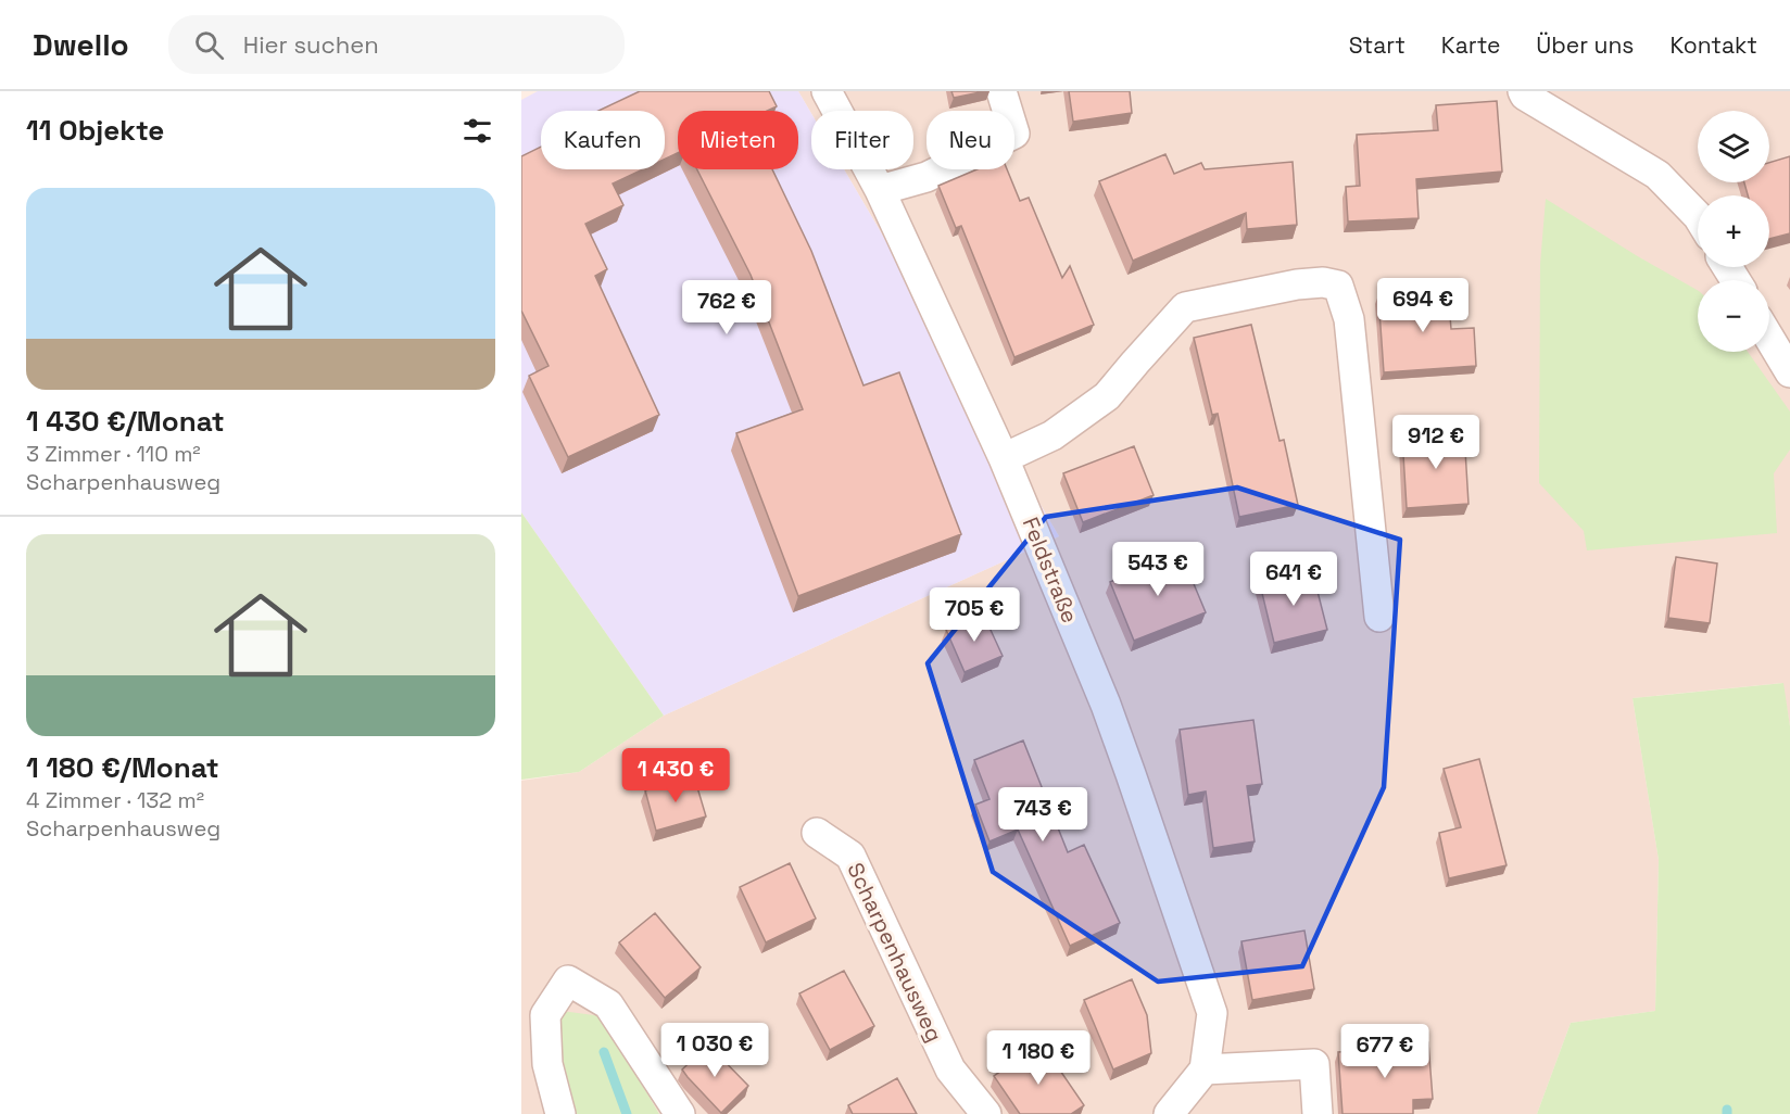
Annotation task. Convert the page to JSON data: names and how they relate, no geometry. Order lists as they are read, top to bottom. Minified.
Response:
{"streets":{"street":["Feldstraße","Scharpenhausweg"]},"page":{"header":"Dwello","search":"Hier suchen","nav":["Start","Karte","Über uns","Kontakt"],"heading":"11 Objekte","map_buttons":["+","−"],"chip":["Kaufen","Mieten","Filter","Neu"],"list":[{"name":"1 430 €/Monat","note":"3 Zimmer · 110 m² · Scharpenhausweg"},{"name":"1 180 €/Monat","note":"4 Zimmer · 132 m² · Scharpenhausweg"}],"price":["694 €","762 €","912 €","543 €","641 €","705 €","1 430 €","743 €","1 030 €","677 €","1 180 €"]}}
